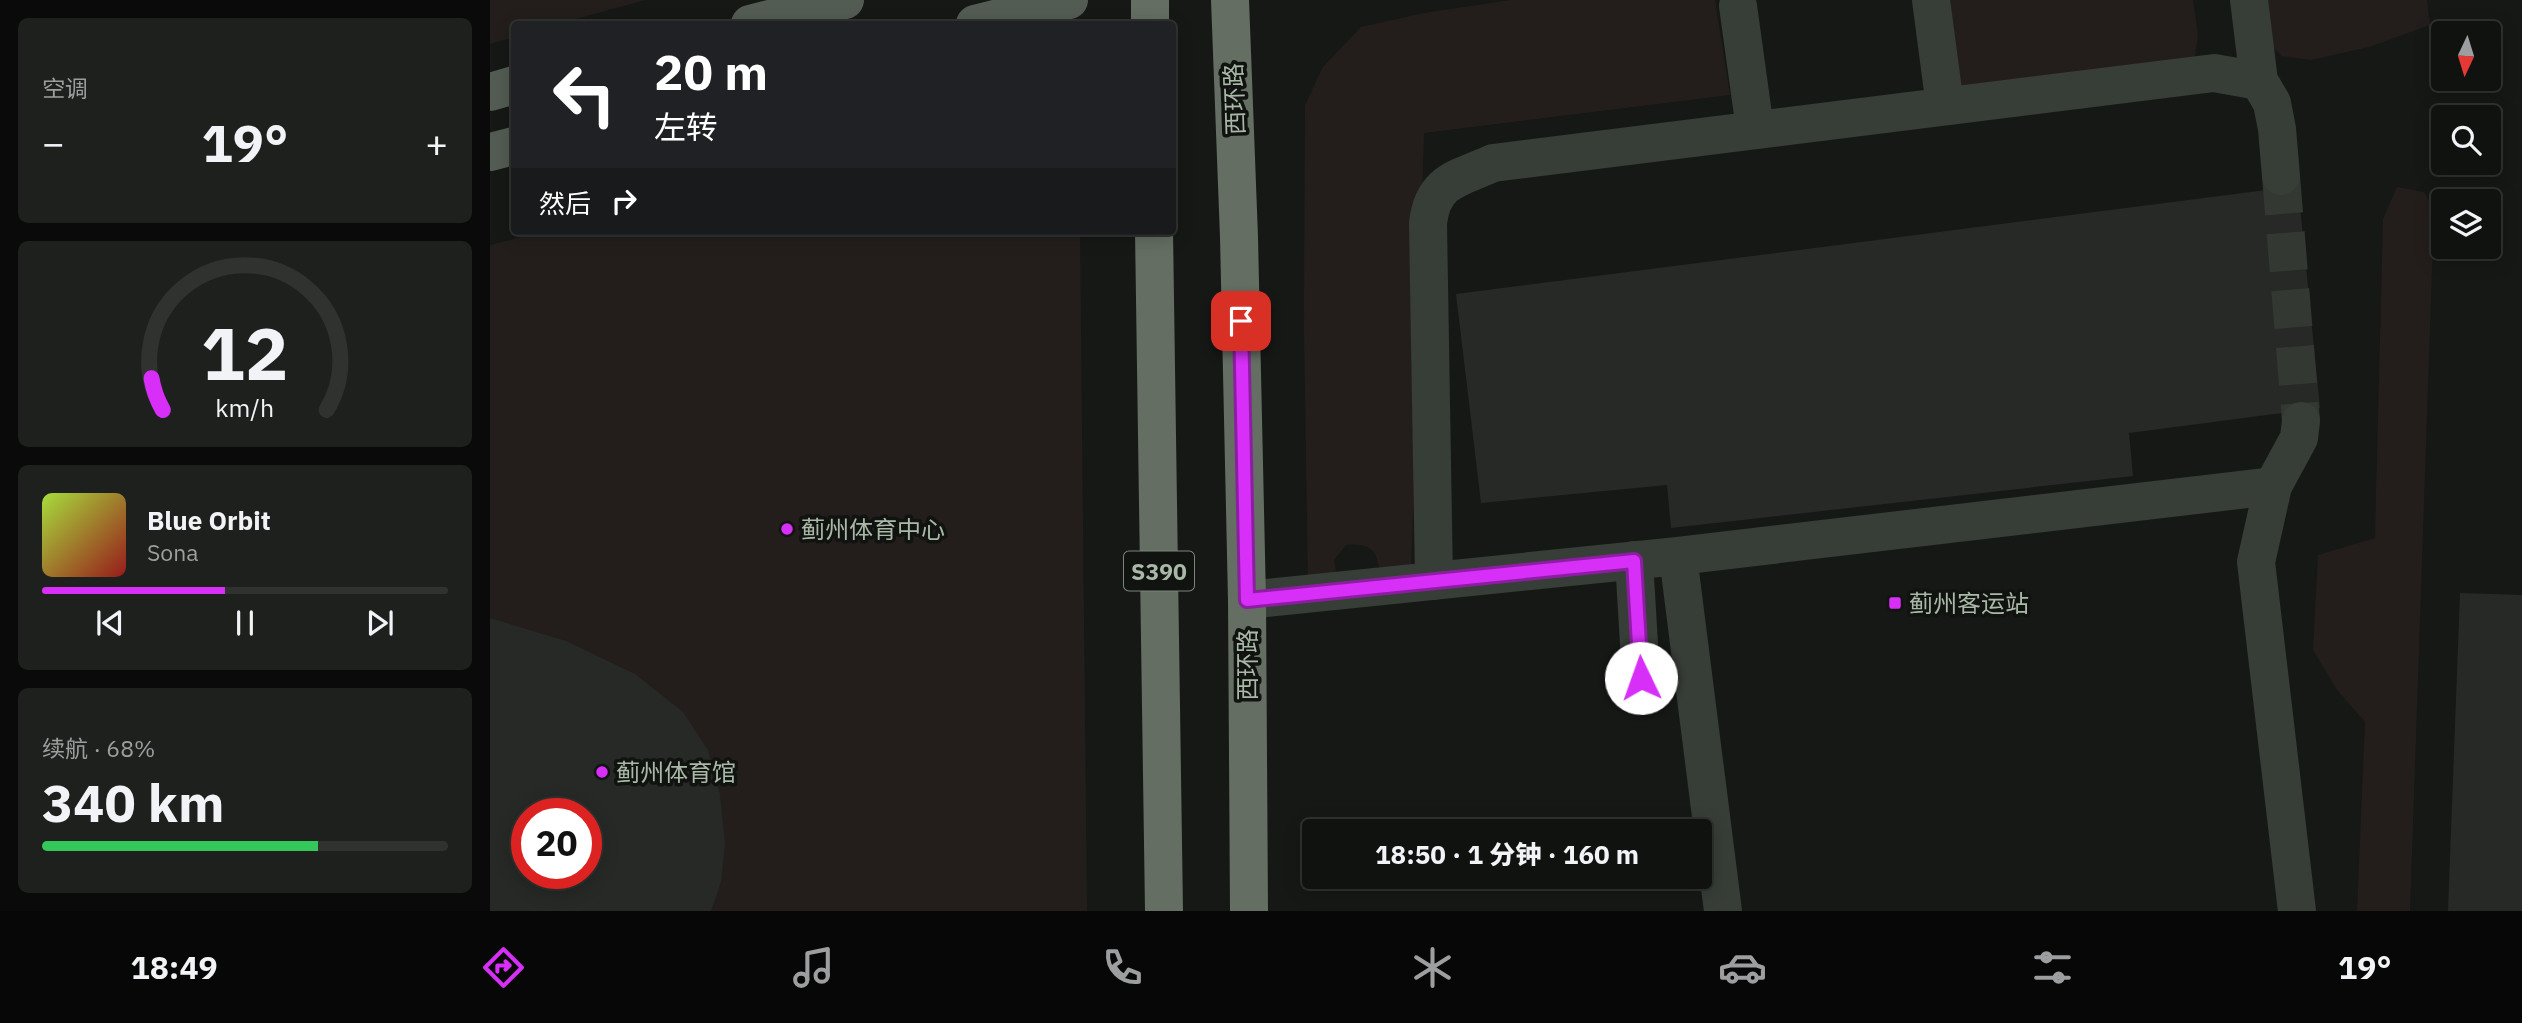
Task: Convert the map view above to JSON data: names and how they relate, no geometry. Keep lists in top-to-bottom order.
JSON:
{
  "streets": {
    "highway": ["西环路", "S390"]
  },
  "places": {
    "other": ["蓟州体育中心", "蓟州体育馆"],
    "transit": ["蓟州客运站"]
  },
  "north": "bottom",
  "page": {
    "tile": [
      "空调",
      ["续航 · 68%", "340 km"]
    ],
    "turn": ["20 m", "左转"],
    "heat": ["−", "19°", "+"],
    "then": "然后",
    "song": ["Blue Orbit", "Sona"],
    "limit": "20",
    "trip": "18:50 · 1 分钟 · 160 m",
    "tabs": ["18:49", "19°"],
    "gauge": ["12", "km/h"]
  }
}
